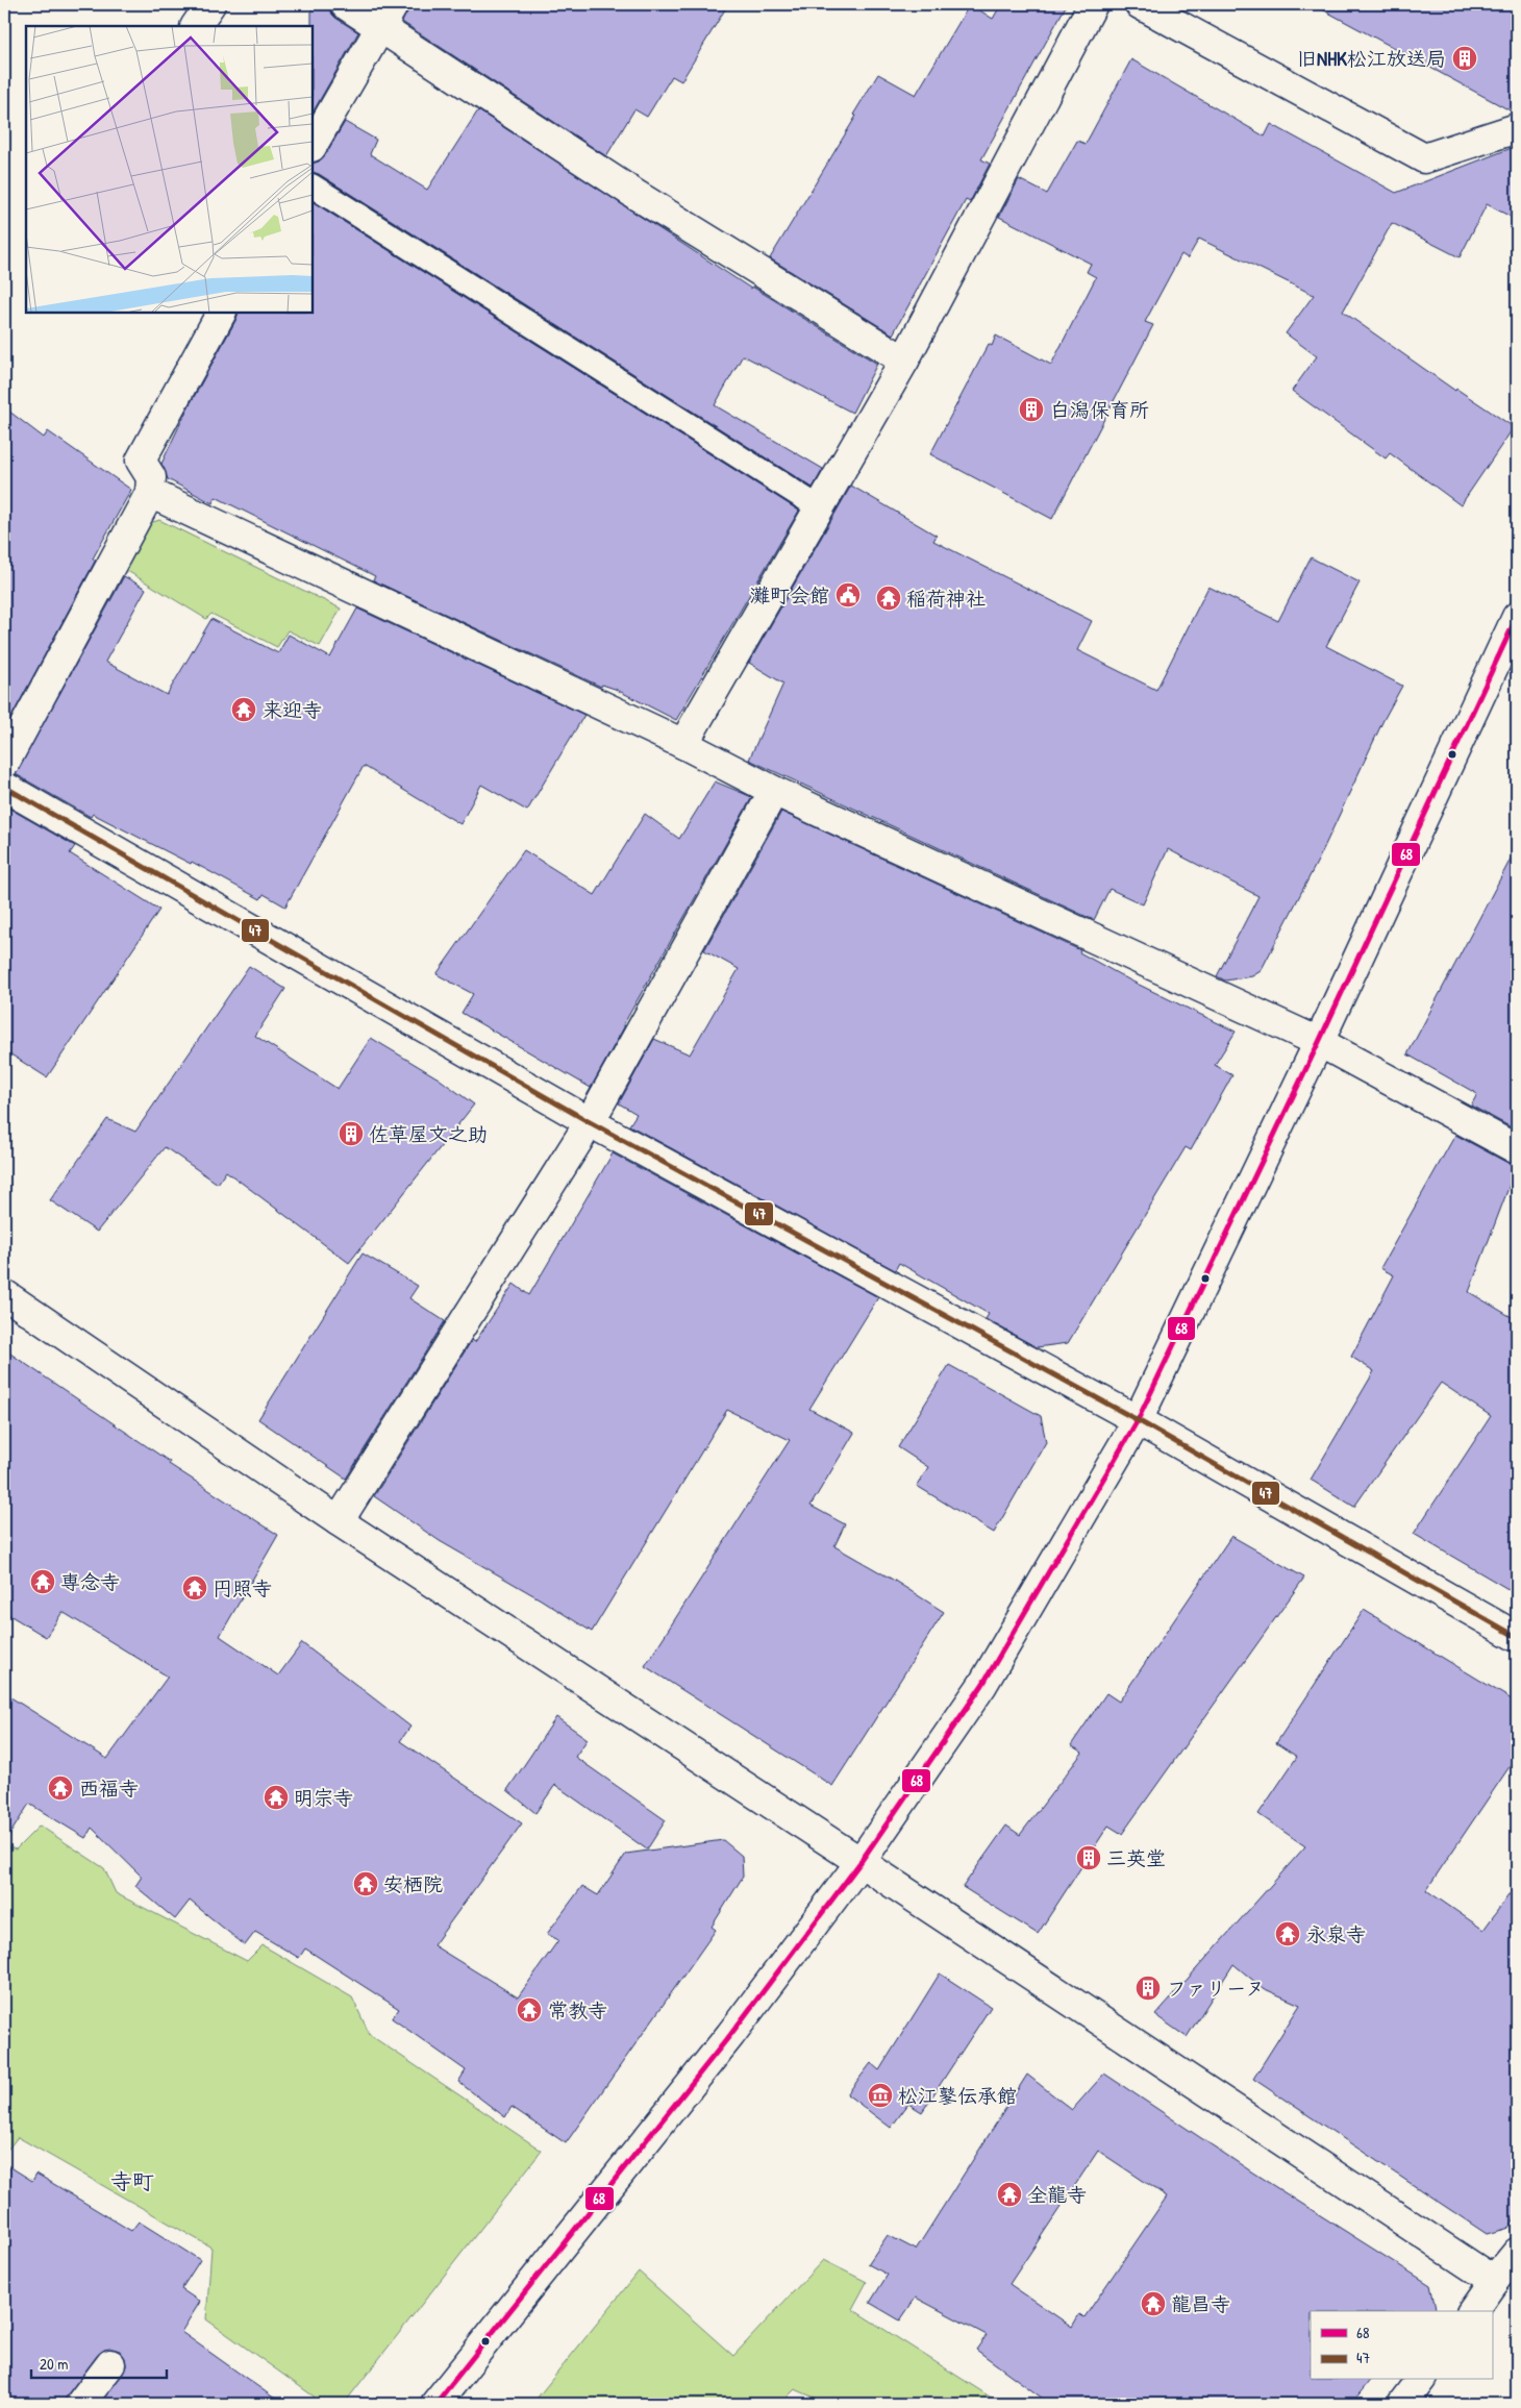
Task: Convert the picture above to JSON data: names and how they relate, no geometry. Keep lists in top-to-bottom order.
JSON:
{
  "districts": ["寺町"],
  "places": {
    "building": [
      "旧NHK松江放送局",
      "白潟保育所",
      "佐草屋文之助",
      "三英堂",
      "ファリーヌ"
    ],
    "public building": ["灘町会館"],
    "temple": [
      "稲荷神社",
      "来迎寺",
      "専念寺",
      "円照寺",
      "西福寺",
      "明宗寺",
      "安栖院",
      "永泉寺",
      "常教寺",
      "全龍寺",
      "龍昌寺"
    ],
    "museum": ["松江鼕伝承館"]
  },
  "lines": ["transit line 68", "transit line 47"],
  "legend": ["68", "47"],
  "scale_bar": "20 m"
}
